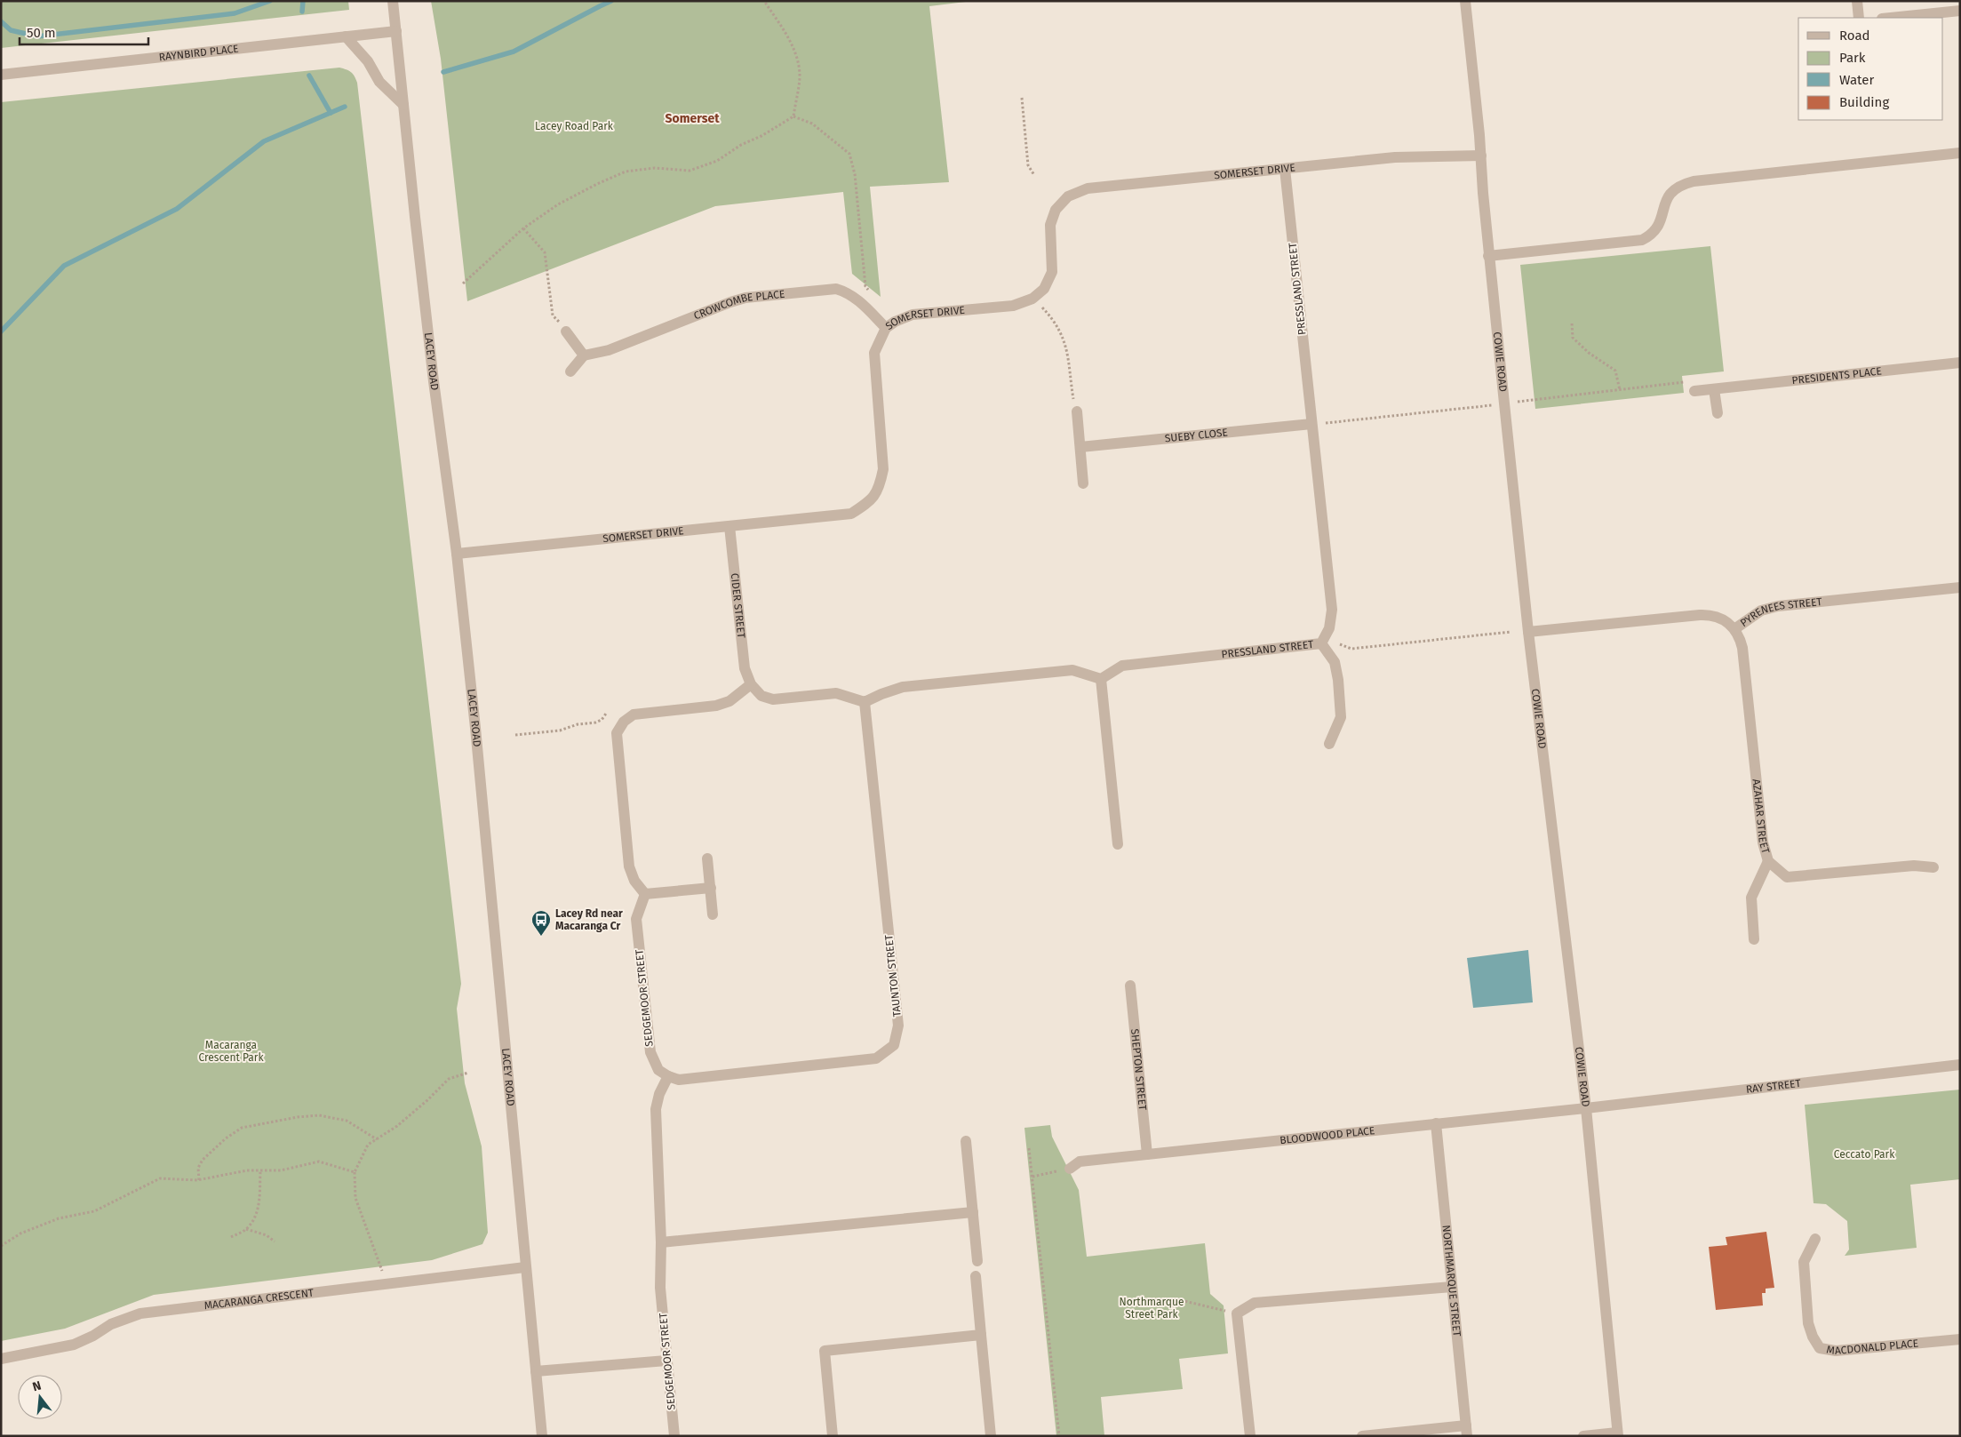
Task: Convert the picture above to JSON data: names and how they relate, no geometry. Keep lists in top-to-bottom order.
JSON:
{
  "streets": {
    "street": [
      "RAYNBIRD PLACE",
      "SOMERSET DRIVE",
      "PRESSLAND STREET",
      "CROWCOMBE PLACE",
      "LACEY ROAD",
      "COWIE ROAD",
      "PRESIDENTS PLACE",
      "SUEBY CLOSE",
      "CIDER STREET",
      "PYRENEES STREET",
      "AZAHAR STREET",
      "TAUNTON STREET",
      "SEDGEMOOR STREET",
      "SHEPTON STREET",
      "RAY STREET",
      "BLOODWOOD PLACE",
      "NORTHMARQUE STREET",
      "MACARANGA CRESCENT",
      "MACDONALD PLACE"
    ]
  },
  "crossings": [
    ["RAYNBIRD PLACE", "LACEY ROAD"],
    ["SOMERSET DRIVE", "PRESSLAND STREET"],
    ["SOMERSET DRIVE", "CROWCOMBE PLACE"],
    ["SOMERSET DRIVE", "LACEY ROAD"],
    ["SOMERSET DRIVE", "COWIE ROAD"],
    ["SOMERSET DRIVE", "CIDER STREET"],
    ["PRESSLAND STREET", "SUEBY CLOSE"],
    ["LACEY ROAD", "MACARANGA CRESCENT"],
    ["COWIE ROAD", "PYRENEES STREET"],
    ["COWIE ROAD", "RAY STREET"],
    ["COWIE ROAD", "BLOODWOOD PLACE"],
    ["PYRENEES STREET", "AZAHAR STREET"],
    ["TAUNTON STREET", "SEDGEMOOR STREET"],
    ["SHEPTON STREET", "BLOODWOOD PLACE"],
    ["RAY STREET", "BLOODWOOD PLACE"],
    ["BLOODWOOD PLACE", "NORTHMARQUE STREET"]
  ],
  "districts": ["Somerset"],
  "parks": [
    "Lacey Road Park",
    "Macaranga Crescent Park",
    "Ceccato Park",
    "Northmarque Street Park"
  ],
  "places": {
    "bus stop": ["Lacey Rd near Macaranga Cr"]
  },
  "legend": [
    "Road",
    "Park",
    "Water",
    "Building"
  ],
  "scale_bar": "50 m",
  "north": "top"
}
